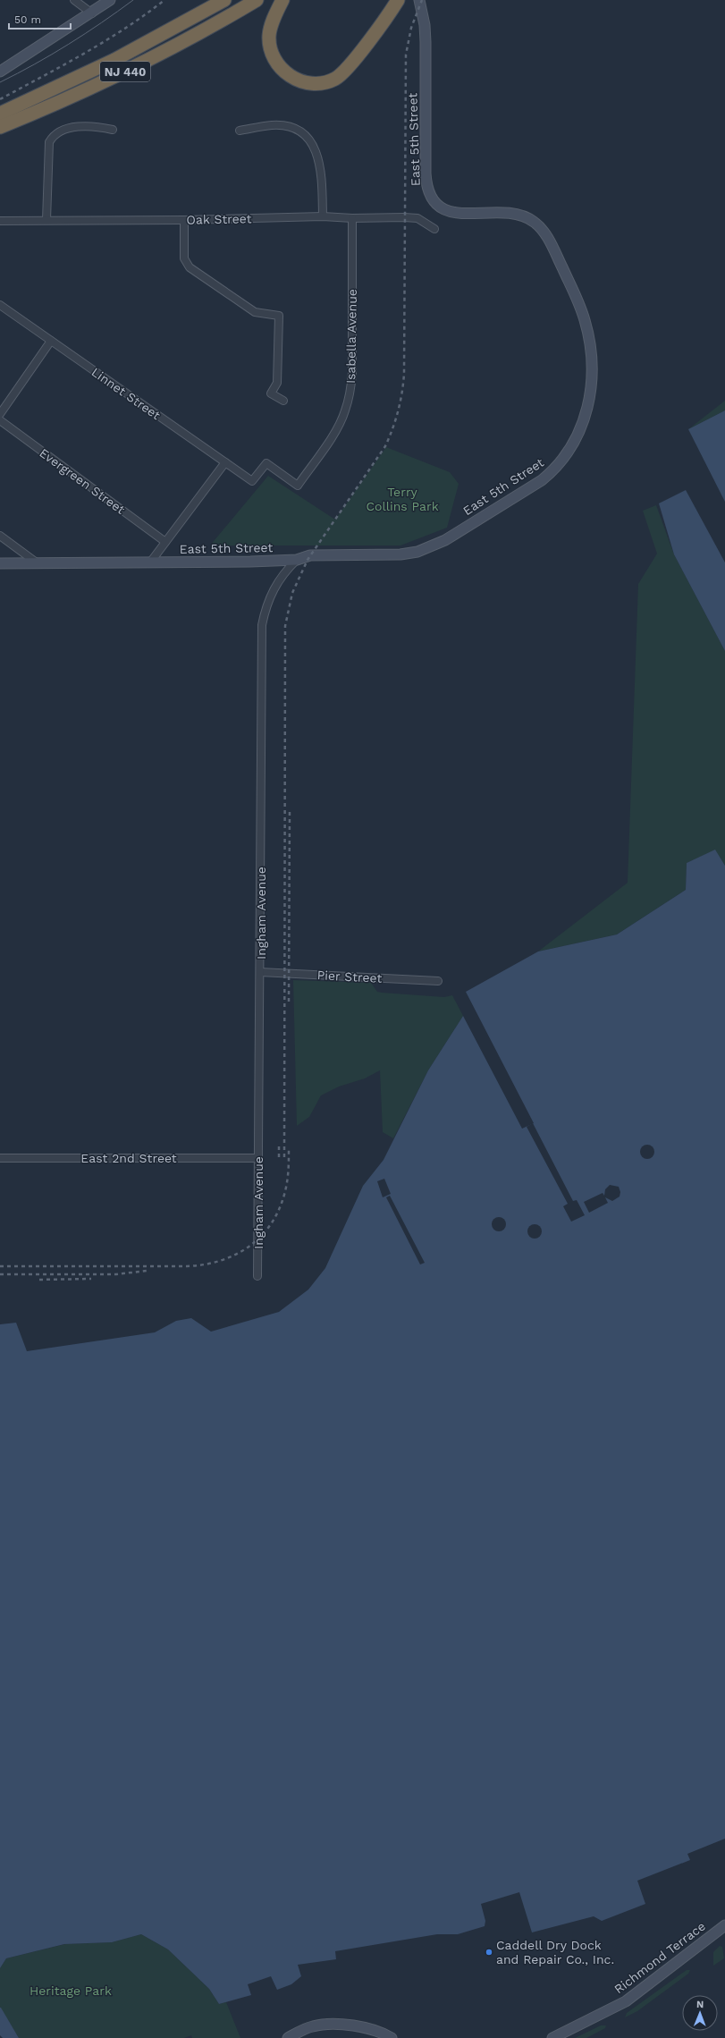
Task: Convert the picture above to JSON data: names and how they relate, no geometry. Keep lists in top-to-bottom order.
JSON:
{
  "streets": {
    "highway": ["NJ 440"],
    "street": [
      "East 5th Street",
      "Oak Street",
      "Isabella Avenue",
      "Linnet Street",
      "Evergreen Street",
      "Ingham Avenue",
      "Pier Street",
      "East 2nd Street",
      "Richmond Terrace"
    ]
  },
  "crossings": [
    ["East 5th Street", "Ingham Avenue"],
    ["Oak Street", "Isabella Avenue"],
    ["Isabella Avenue", "Linnet Street"],
    ["Ingham Avenue", "Pier Street"],
    ["Ingham Avenue", "East 2nd Street"]
  ],
  "parks": ["Terry Collins Park", "Heritage Park"],
  "places": ["Caddell Dry Dock and Repair Co., Inc."],
  "scale_bar": "50 m",
  "north": "top"
}
